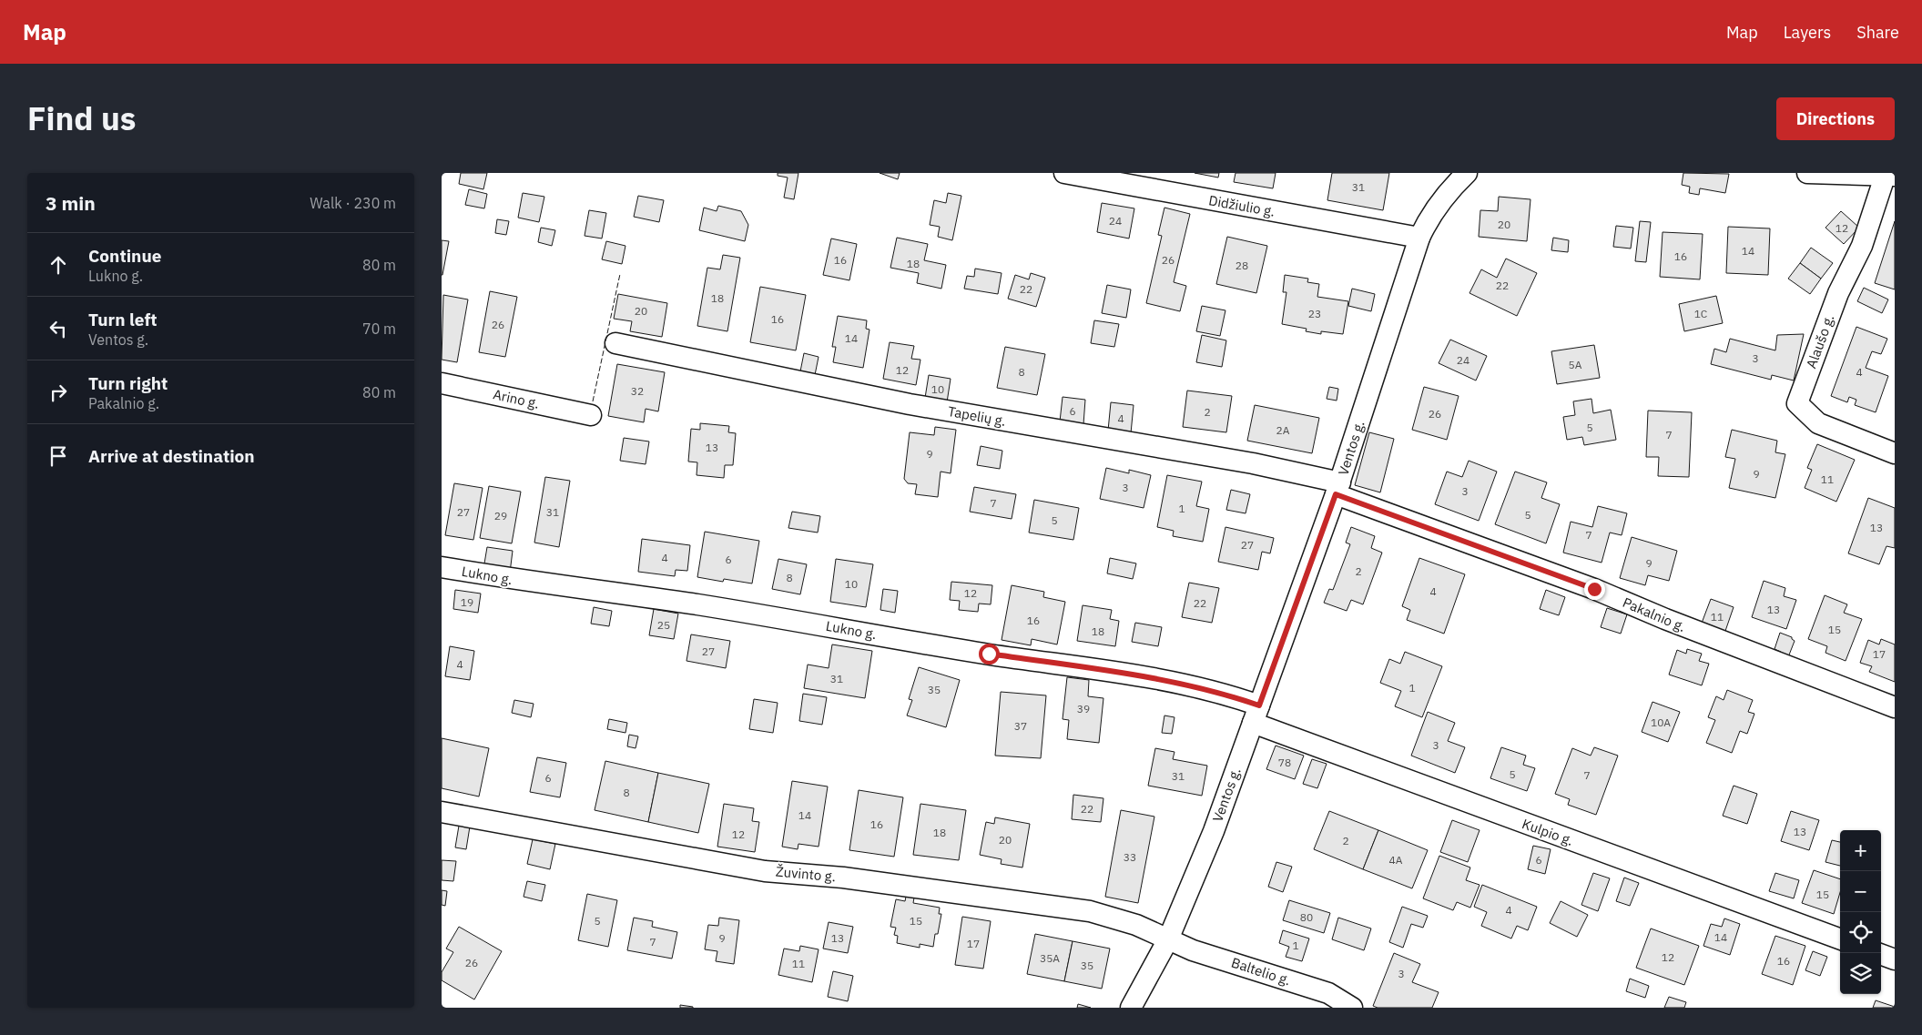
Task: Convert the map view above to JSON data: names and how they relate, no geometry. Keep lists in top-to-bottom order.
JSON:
{
  "streets": {
    "street": [
      "Didžiulio g.",
      "Alaušo g.",
      "Arino g.",
      "Tapelių g.",
      "Ventos g.",
      "Lukno g.",
      "Pakalnio g.",
      "Kulpio g.",
      "Žuvinto g.",
      "Baltelio g."
    ]
  },
  "crossings": [
    ["Didžiulio g.", "Ventos g."],
    ["Tapelių g.", "Ventos g."],
    ["Tapelių g.", "Pakalnio g."],
    ["Ventos g.", "Lukno g."],
    ["Ventos g.", "Pakalnio g."],
    ["Ventos g.", "Kulpio g."],
    ["Ventos g.", "Žuvinto g."],
    ["Ventos g.", "Baltelio g."],
    ["Lukno g.", "Kulpio g."],
    ["Žuvinto g.", "Baltelio g."]
  ],
  "house_numbers": [
    "31",
    "24",
    "20",
    "12",
    "14",
    "16",
    "16",
    "26",
    "18",
    "28",
    "22",
    "22",
    "18",
    "20",
    "23",
    "1C",
    "16",
    "26",
    "14",
    "3",
    "24",
    "5A",
    "12",
    "8",
    "4",
    "10",
    "32",
    "6",
    "2",
    "26",
    "4",
    "5",
    "2A",
    "7",
    "13",
    "9",
    "9",
    "11",
    "3",
    "3",
    "7",
    "1",
    "27",
    "31",
    "5",
    "29",
    "5",
    "13",
    "7",
    "27",
    "4",
    "6",
    "9",
    "2",
    "8",
    "10",
    "4",
    "12",
    "19",
    "22",
    "13",
    "11",
    "16",
    "25",
    "15",
    "18",
    "27",
    "17",
    "4",
    "31",
    "1",
    "35",
    "39",
    "10A",
    "37",
    "3",
    "78",
    "5",
    "7",
    "31",
    "6",
    "8",
    "22",
    "14",
    "16",
    "13",
    "18",
    "12",
    "20",
    "2",
    "33",
    "4A",
    "6",
    "15",
    "4",
    "80",
    "5",
    "15",
    "14",
    "9",
    "13",
    "7",
    "17",
    "1",
    "12",
    "35A",
    "16",
    "26",
    "11",
    "35",
    "3"
  ],
  "page": {
    "header": "Map",
    "nav": ["Map", "Layers", "Share"],
    "title": "Find us",
    "buttons": "Directions",
    "heading": ["3 min", "Walk · 230 m"],
    "list": [
      ["Continue", "Lukno g.", "80 m"],
      ["Turn left", "Ventos g.", "70 m"],
      ["Turn right", "Pakalnio g.", "80 m"],
      "Arrive at destination"
    ],
    "map_buttons": ["+", "−"]
  }
}
